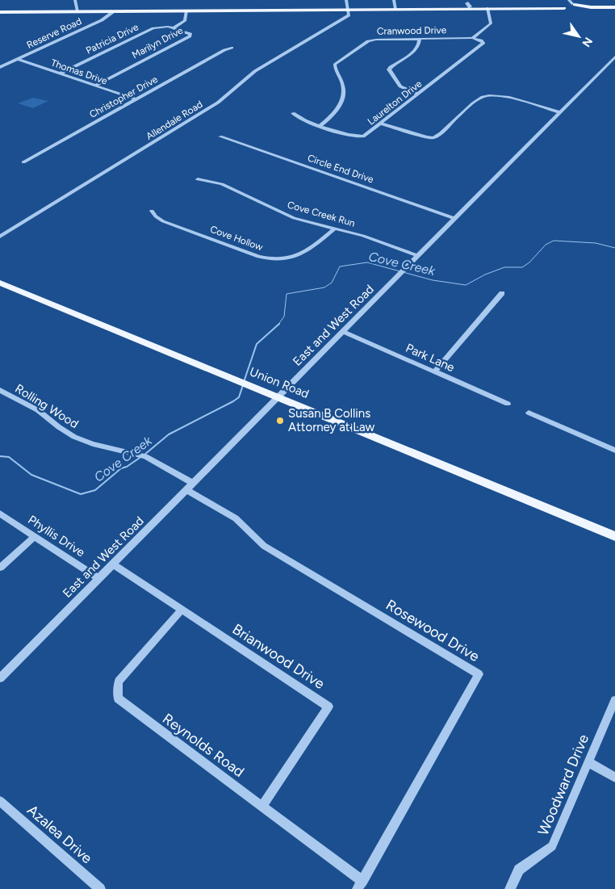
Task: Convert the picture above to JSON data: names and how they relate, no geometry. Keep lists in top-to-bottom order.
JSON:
{
  "streets": {
    "main road": ["Union Road"],
    "street": [
      "Cranwood Drive",
      "Reserve Road",
      "Patricia Drive",
      "Marilyn Drive",
      "Thomas Drive",
      "Christopher Drive",
      "Laurelton Drive",
      "Allendale Road",
      "Circle End Drive",
      "Cove Creek Run",
      "Cove Hollow",
      "East and West Road",
      "Park Lane",
      "Rolling Wood",
      "Phyllis Drive",
      "Rosewood Drive",
      "Brianwood Drive",
      "Reynolds Road",
      "Woodward Drive",
      "Azalea Drive"
    ]
  },
  "crossings": [
    ["Cranwood Drive", "Laurelton Drive"],
    ["Reserve Road", "Thomas Drive"],
    ["Patricia Drive", "Marilyn Drive"],
    ["Patricia Drive", "Thomas Drive"],
    ["Marilyn Drive", "Thomas Drive"],
    ["Thomas Drive", "Christopher Drive"],
    ["Circle End Drive", "East and West Road"],
    ["Cove Creek Run", "Cove Hollow"],
    ["Cove Creek Run", "East and West Road"],
    ["East and West Road", "Park Lane"],
    ["East and West Road", "Union Road"],
    ["East and West Road", "Rolling Wood"],
    ["East and West Road", "Phyllis Drive"],
    ["East and West Road", "Rosewood Drive"],
    ["East and West Road", "Brianwood Drive"],
    ["Rolling Wood", "Rosewood Drive"],
    ["Rosewood Drive", "Reynolds Road"],
    ["Brianwood Drive", "Reynolds Road"]
  ],
  "water": ["Cove Creek"],
  "places": ["Susan B Collins Attorney at Law"],
  "north": "bottom right"
}
